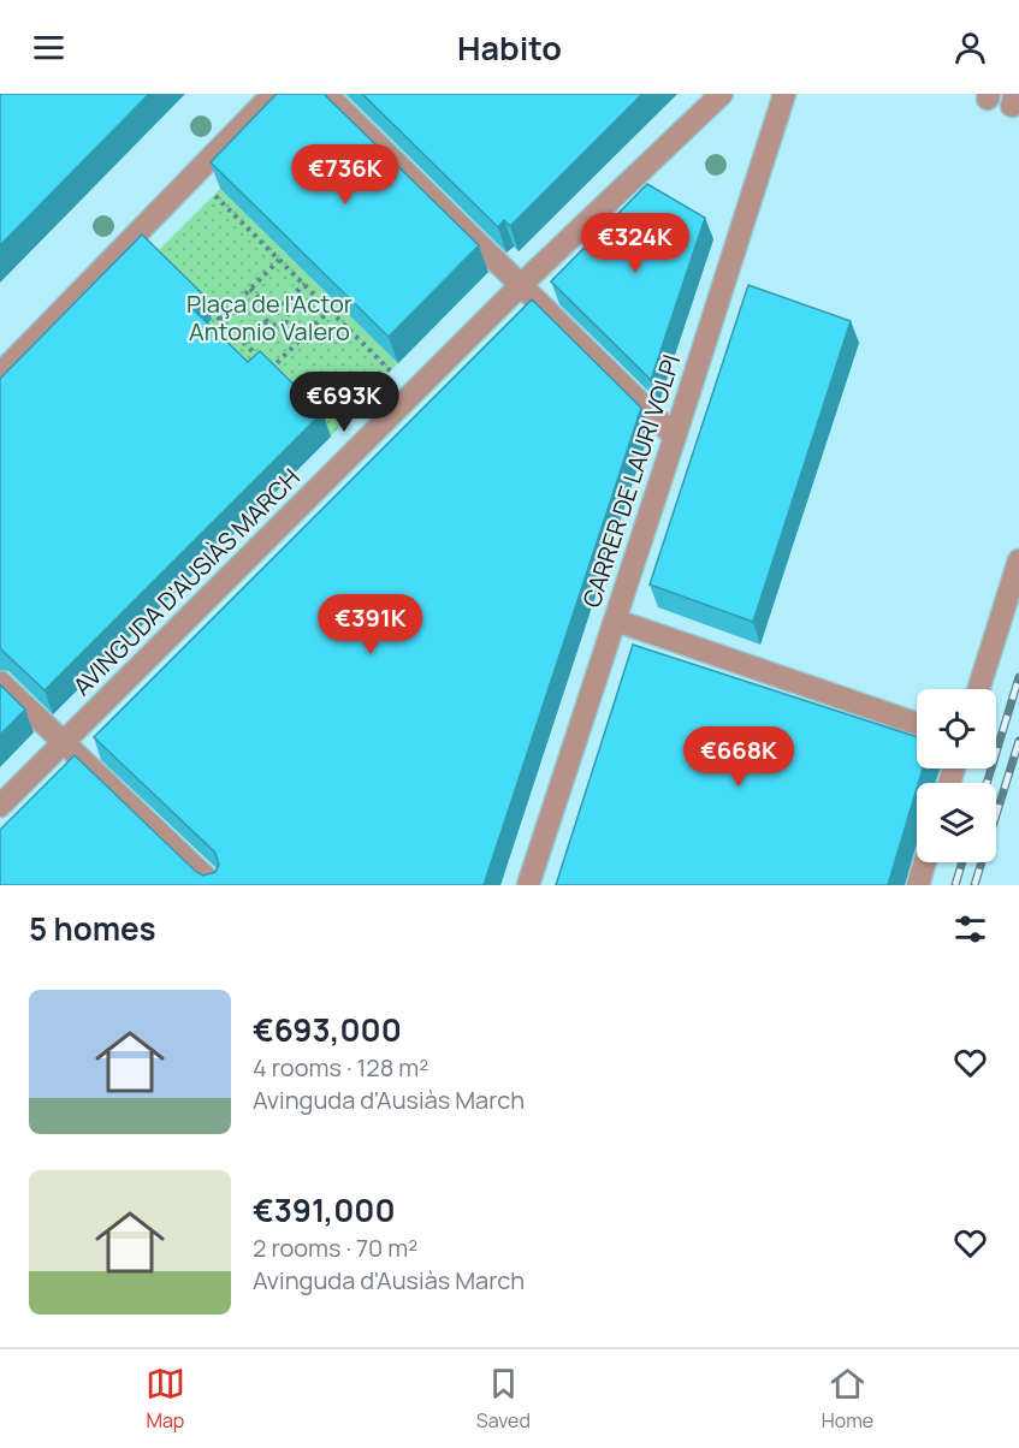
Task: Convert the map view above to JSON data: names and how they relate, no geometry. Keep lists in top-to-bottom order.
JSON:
{
  "streets": {
    "street": ["CARRER DE LAURI VOLPI", "AVINGUDA D'AUSIÀS MARCH"]
  },
  "parks": ["Plaça de l'Actor Antonio Valero"],
  "page": {
    "header": "Habito",
    "price": [
      "€736K",
      "€324K",
      "€693K",
      "€391K",
      "€668K"
    ],
    "heading": "5 homes",
    "list": [
      {
        "name": "€693,000",
        "note": "4 rooms · 128 m² · Avinguda d'Ausiàs March"
      },
      {
        "name": "€391,000",
        "note": "2 rooms · 70 m² · Avinguda d'Ausiàs March"
      }
    ],
    "tabs": ["Map", "Saved", "Home"]
  }
}
